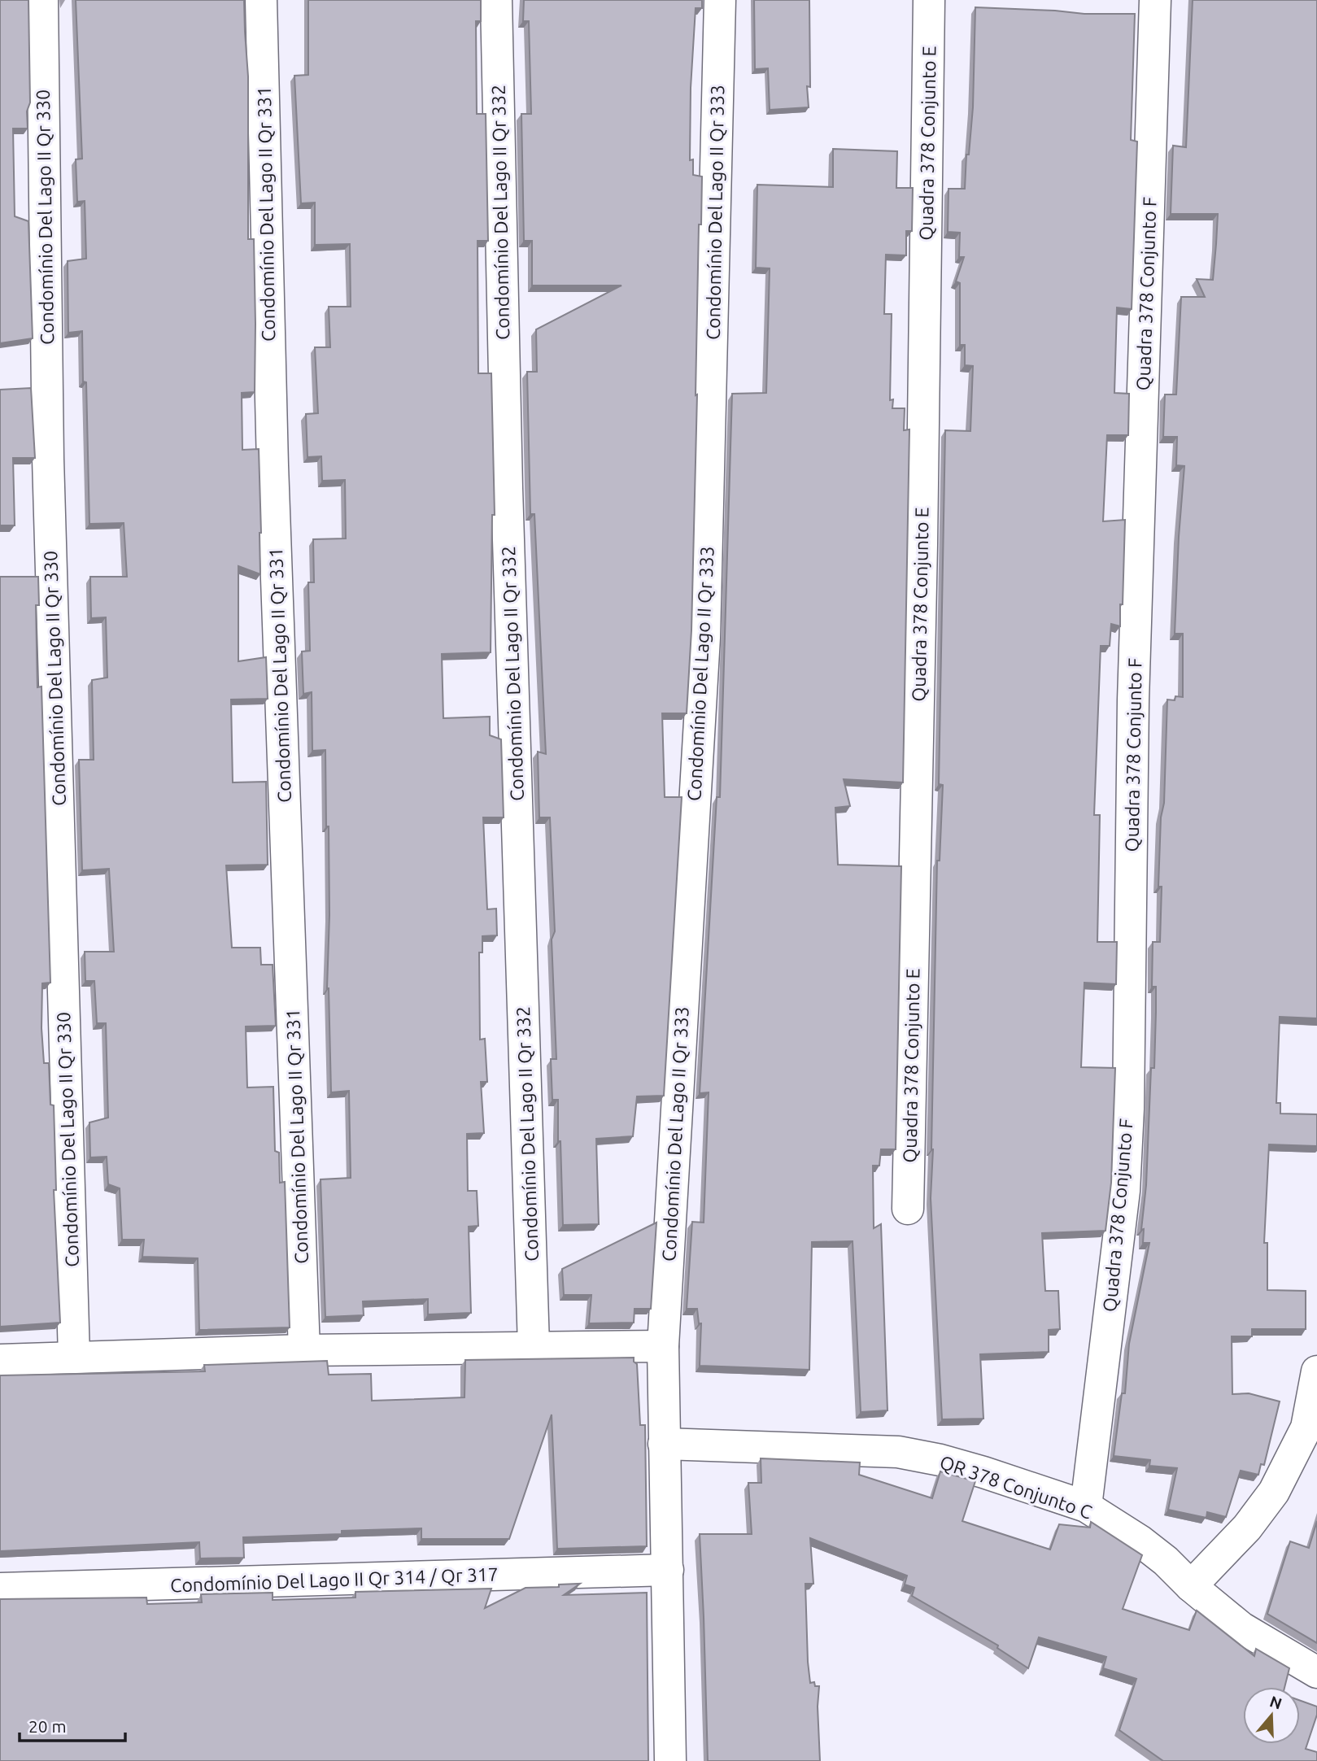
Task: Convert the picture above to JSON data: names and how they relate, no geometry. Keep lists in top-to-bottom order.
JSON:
{
  "streets": {
    "street": [
      "Quadra 378 Conjunto E",
      "Condomínio Del Lago II Qr 332",
      "Condomínio Del Lago II Qr 333",
      "Condomínio Del Lago II Qr 331",
      "Condomínio Del Lago II Qr 330",
      "Quadra 378 Conjunto F",
      "QR 378 Conjunto C",
      "Condomínio Del Lago II Qr 314 / Qr 317"
    ]
  },
  "crossings": [
    ["Condomínio Del Lago II Qr 333", "QR 378 Conjunto C"],
    ["Condomínio Del Lago II Qr 333", "Condomínio Del Lago II Qr 314 / Qr 317"],
    ["Quadra 378 Conjunto F", "QR 378 Conjunto C"]
  ],
  "scale_bar": "20 m",
  "north": "top"
}
